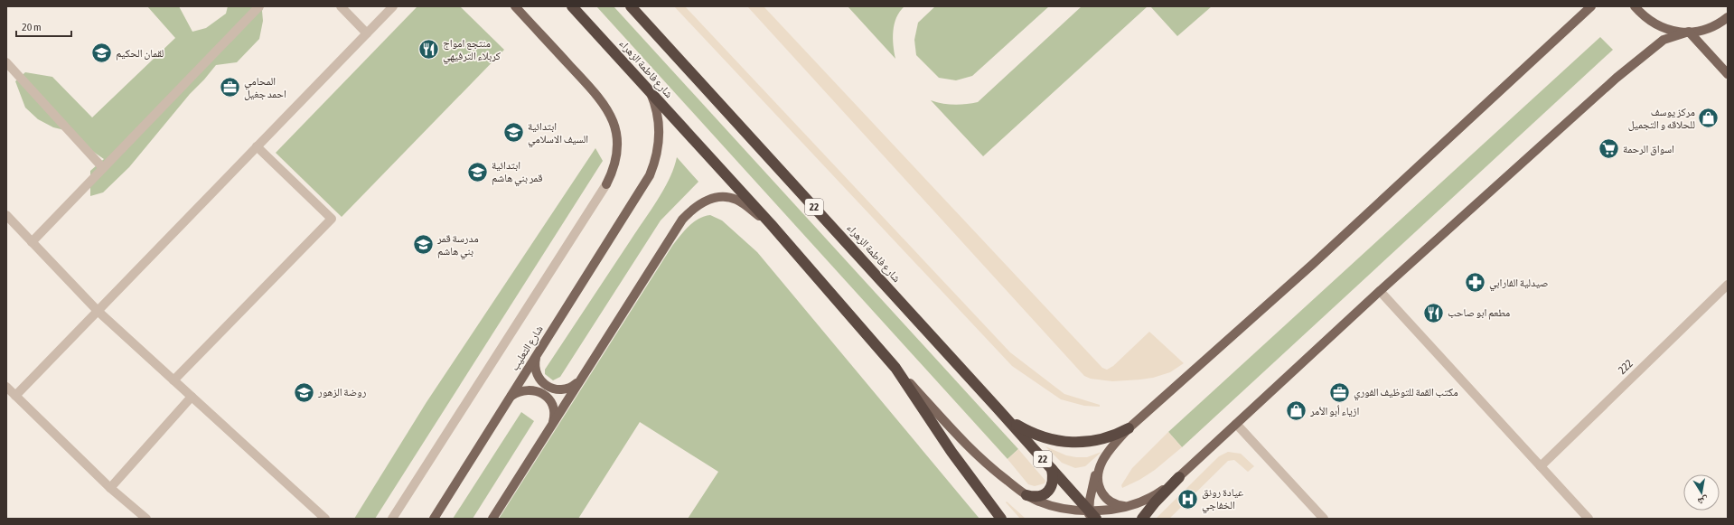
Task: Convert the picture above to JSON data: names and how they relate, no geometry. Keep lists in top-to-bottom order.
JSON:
{
  "streets": {
    "highway": ["شارع فاطمة الزهراء", "22"],
    "main road": ["شارع التعليب"],
    "street": ["222"]
  },
  "crossings": [
    ["شارع فاطمة الزهراء", "شارع التعليب"]
  ],
  "places": {
    "restaurant": ["منتجع امواج كربلاء الترفيهي", "مطعم ابو صاحب"],
    "school or university": [
      "لقمان الحكيم",
      "ابتدائية السيف الاسلامي",
      "ابتدائية قمر بني هاشم",
      "مدرسة قمر بني هاشم",
      "روضة الزهور"
    ],
    "office": ["المحامي احمد جغيل", "مكتب القمة للتوظيف الفوري"],
    "shop": ["مركز يوسف للحلاقه و التجميل", "ازياء أبو الأمر"],
    "supermarket": ["اسواق الرحمة"],
    "pharmacy": ["صيدلية الفارابي"],
    "hospital": ["عيادة رونق الخفاجي"]
  },
  "scale_bar": "20 m",
  "north": "bottom"
}
